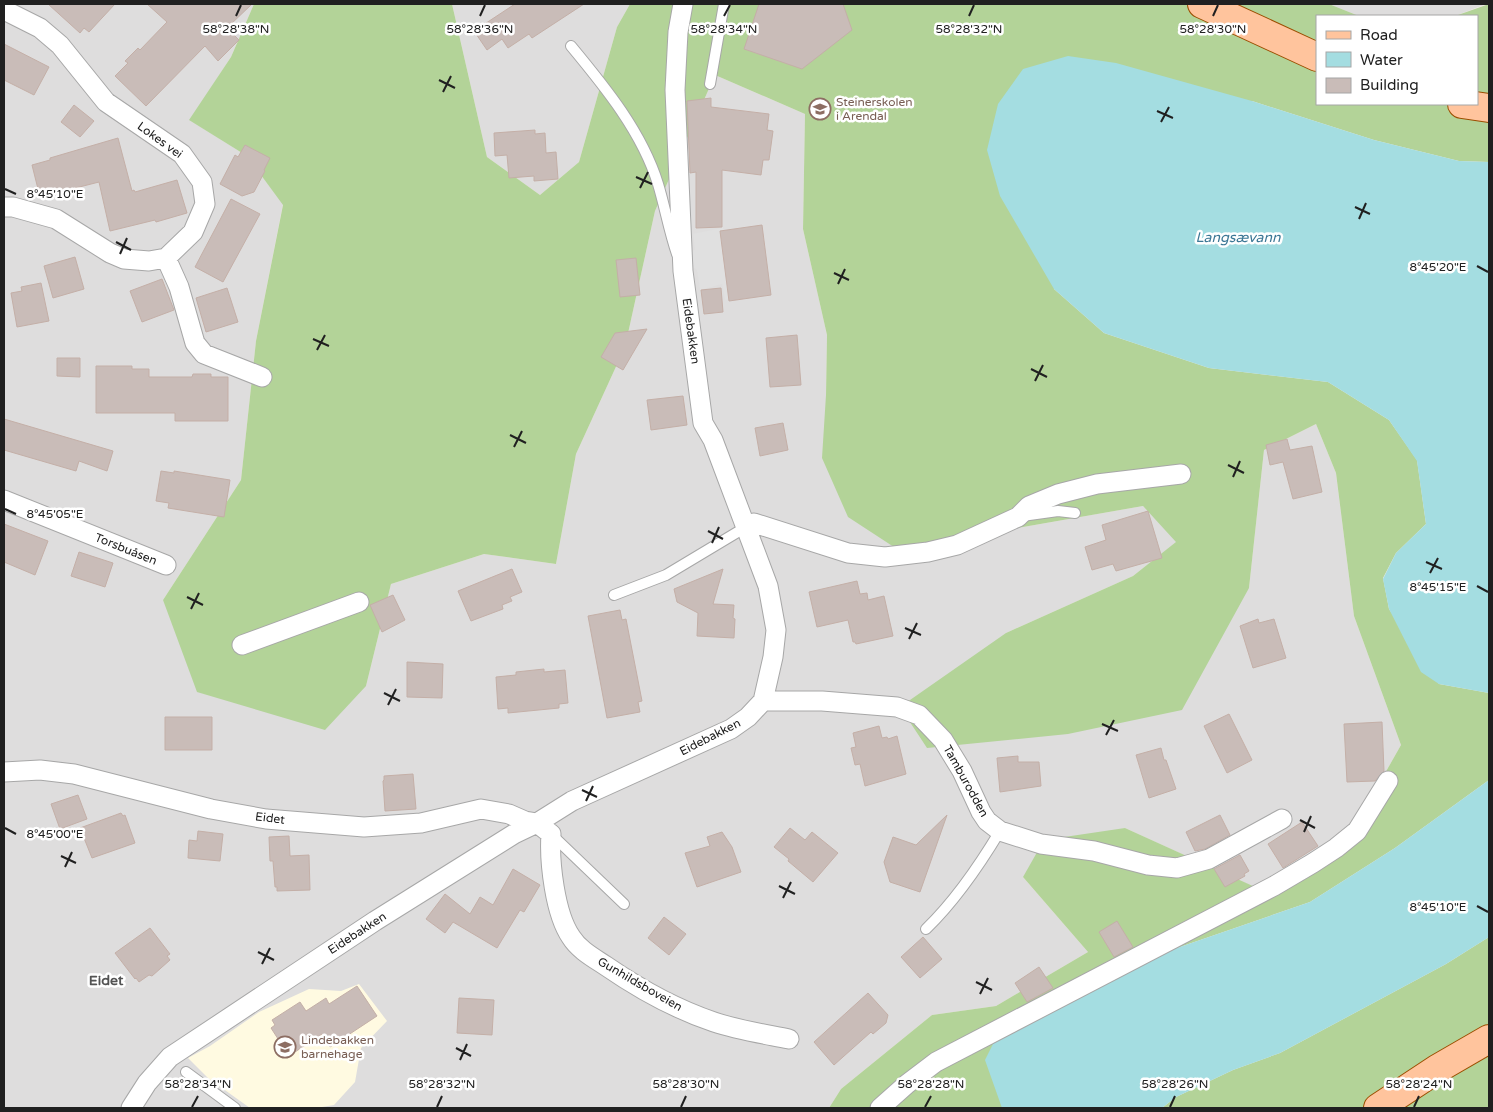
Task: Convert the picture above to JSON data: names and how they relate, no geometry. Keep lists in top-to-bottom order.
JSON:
{
  "streets": {
    "street": [
      "Lokes vei",
      "Eidebakken",
      "Torsbuåsen",
      "Tamburodden",
      "Eidet",
      "Gunhildsboveien"
    ]
  },
  "crossings": [
    ["Eidebakken", "Tamburodden"],
    ["Eidebakken", "Eidet"],
    ["Eidebakken", "Gunhildsboveien"],
    ["Eidet", "Gunhildsboveien"]
  ],
  "districts": ["Eidet"],
  "water": ["Langsævann"],
  "places": {
    "school or university": ["Steinerskolen i Arendal", "Lindebakken barnehage"]
  },
  "legend": ["Road", "Water", "Building"],
  "coordinates": [
    "58°28'38\"N",
    "58°28'36\"N",
    "58°28'34\"N",
    "58°28'32\"N",
    "58°28'30\"N",
    "8°45'10\"E",
    "8°45'20\"E",
    "8°45'05\"E",
    "8°45'15\"E",
    "8°45'00\"E",
    "58°28'28\"N",
    "58°28'26\"N",
    "58°28'24\"N"
  ]
}
